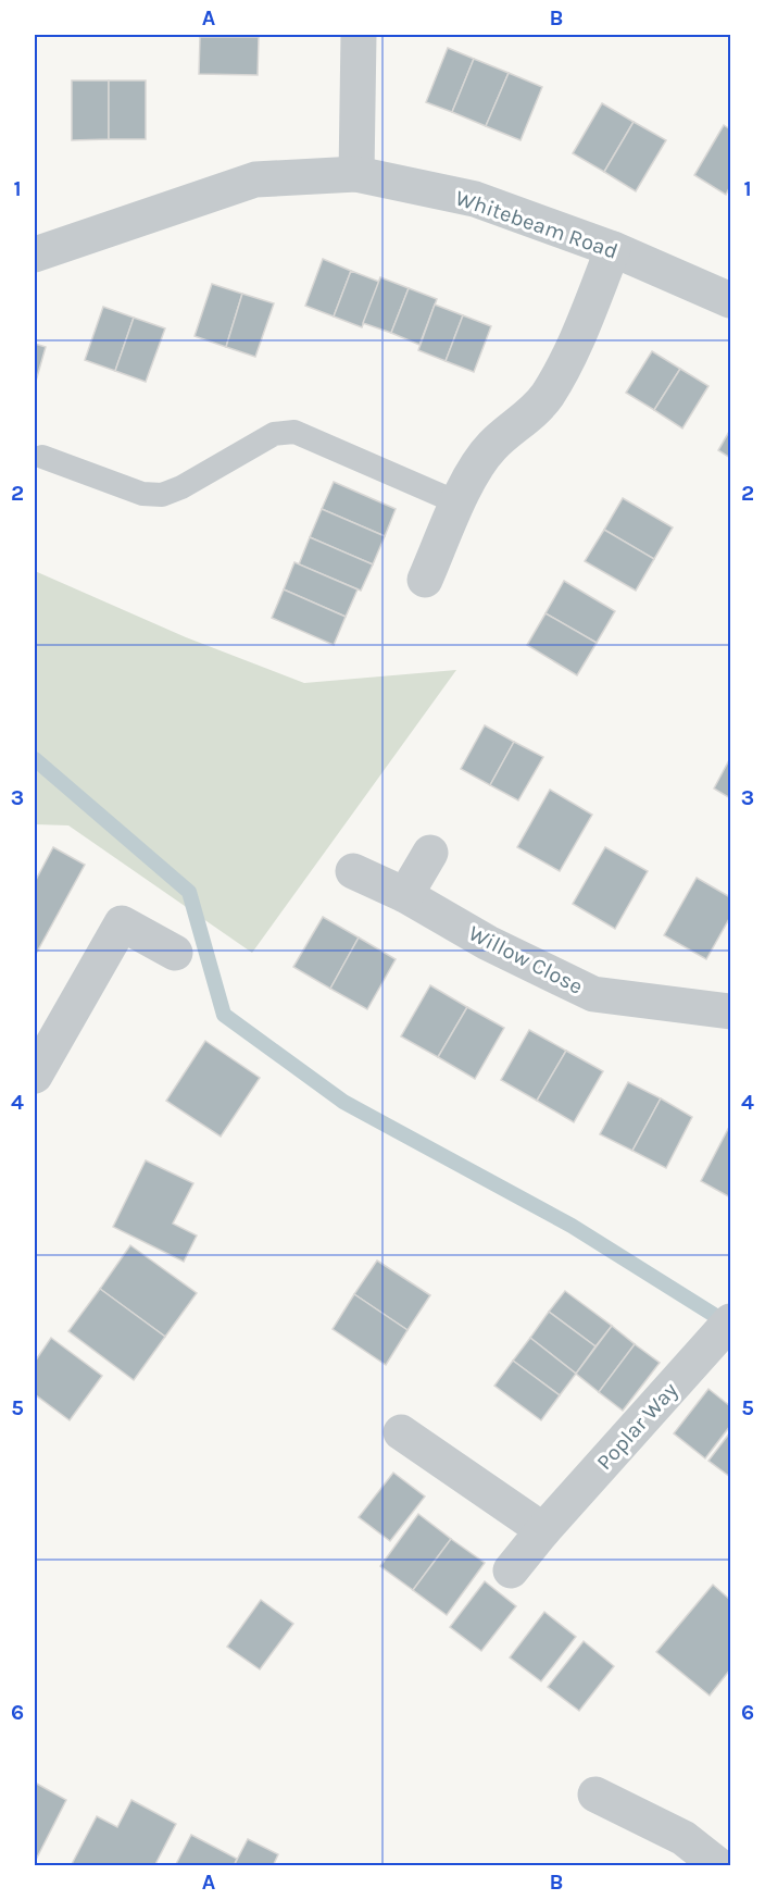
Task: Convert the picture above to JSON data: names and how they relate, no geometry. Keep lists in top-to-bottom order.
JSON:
{
  "streets": {
    "street": ["Whitebeam Road", "Willow Close", "Poplar Way"]
  },
  "grid": {
    "columns": ["A", "B"],
    "rows": [
      "1",
      "2",
      "3",
      "4",
      "5",
      "6"
    ]
  }
}
